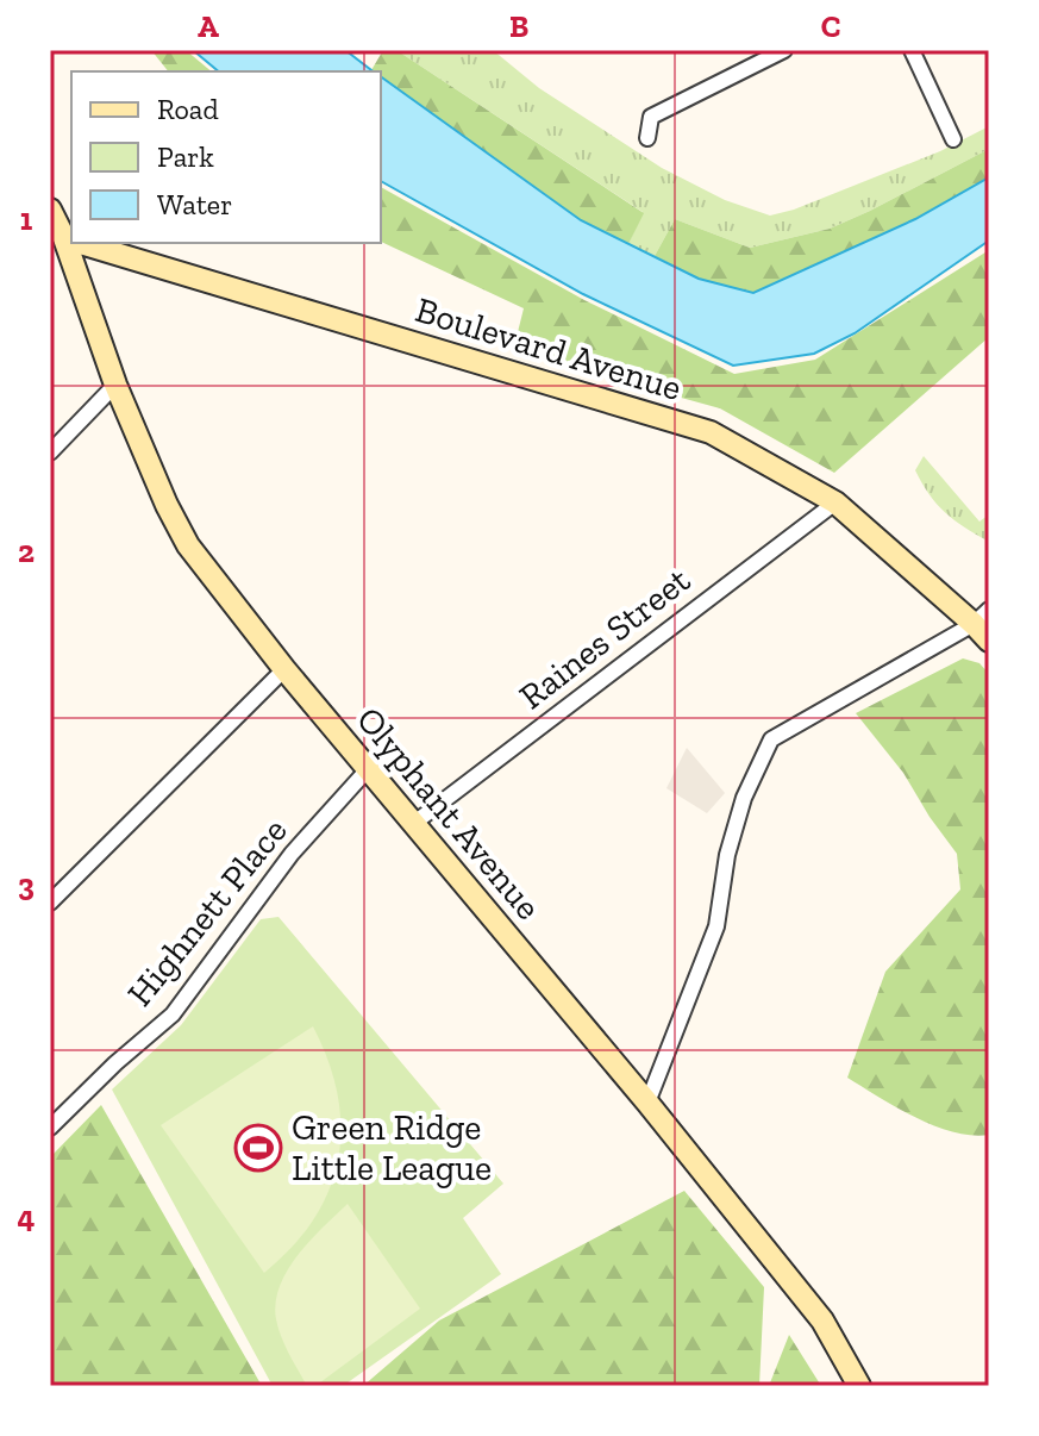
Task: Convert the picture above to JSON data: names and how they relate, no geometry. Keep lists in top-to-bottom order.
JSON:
{
  "streets": {
    "street": [
      "Boulevard Avenue",
      "Raines Street",
      "Olyphant Avenue",
      "Highnett Place"
    ]
  },
  "crossings": [
    ["Boulevard Avenue", "Raines Street"],
    ["Raines Street", "Olyphant Avenue"],
    ["Olyphant Avenue", "Highnett Place"]
  ],
  "places": {
    "sports": ["Green Ridge Little League"]
  },
  "legend": ["Road", "Park", "Water"],
  "grid": {
    "columns": ["A", "B", "C"],
    "rows": [
      "1",
      "2",
      "3",
      "4"
    ]
  }
}
